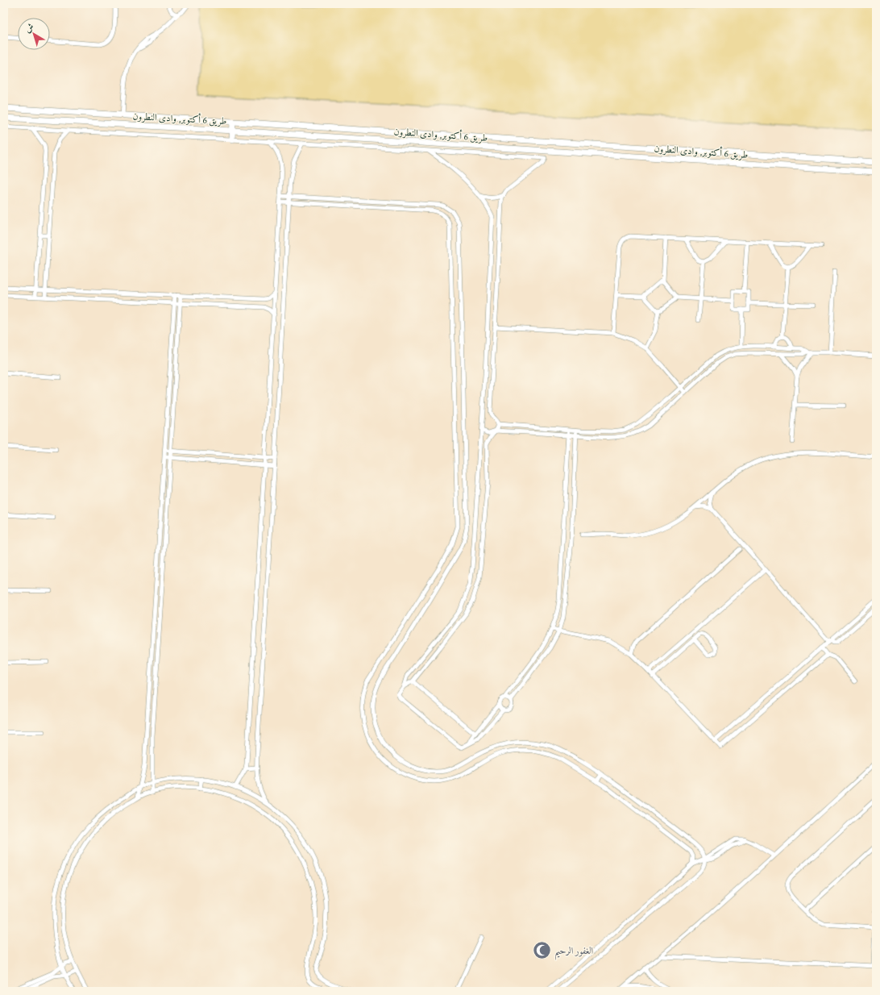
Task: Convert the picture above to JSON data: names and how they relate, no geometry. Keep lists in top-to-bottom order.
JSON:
{
  "streets": {
    "street": ["طريق 6 أكتوبر, وادى النطرون"]
  },
  "places": {
    "mosque": ["الغفور الرحيم"]
  },
  "north": "top left"
}
